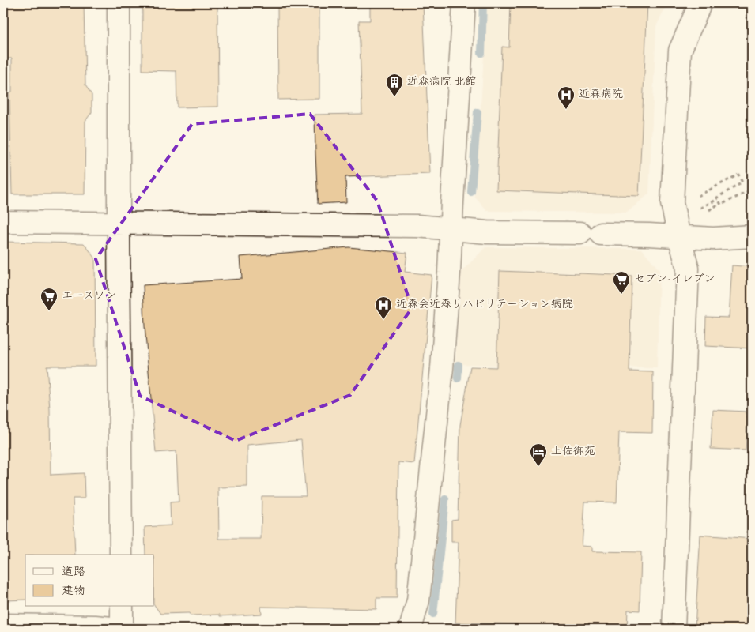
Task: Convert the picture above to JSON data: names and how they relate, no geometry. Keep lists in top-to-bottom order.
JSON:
{
  "places": {
    "building": ["近森病院 北館"],
    "hospital": ["近森病院", "近森会近森リハビリテーション病院"],
    "supermarket": ["セブン-イレブン", "エースワン"],
    "hotel": ["土佐御苑"]
  },
  "legend": ["道路", "建物"]
}
